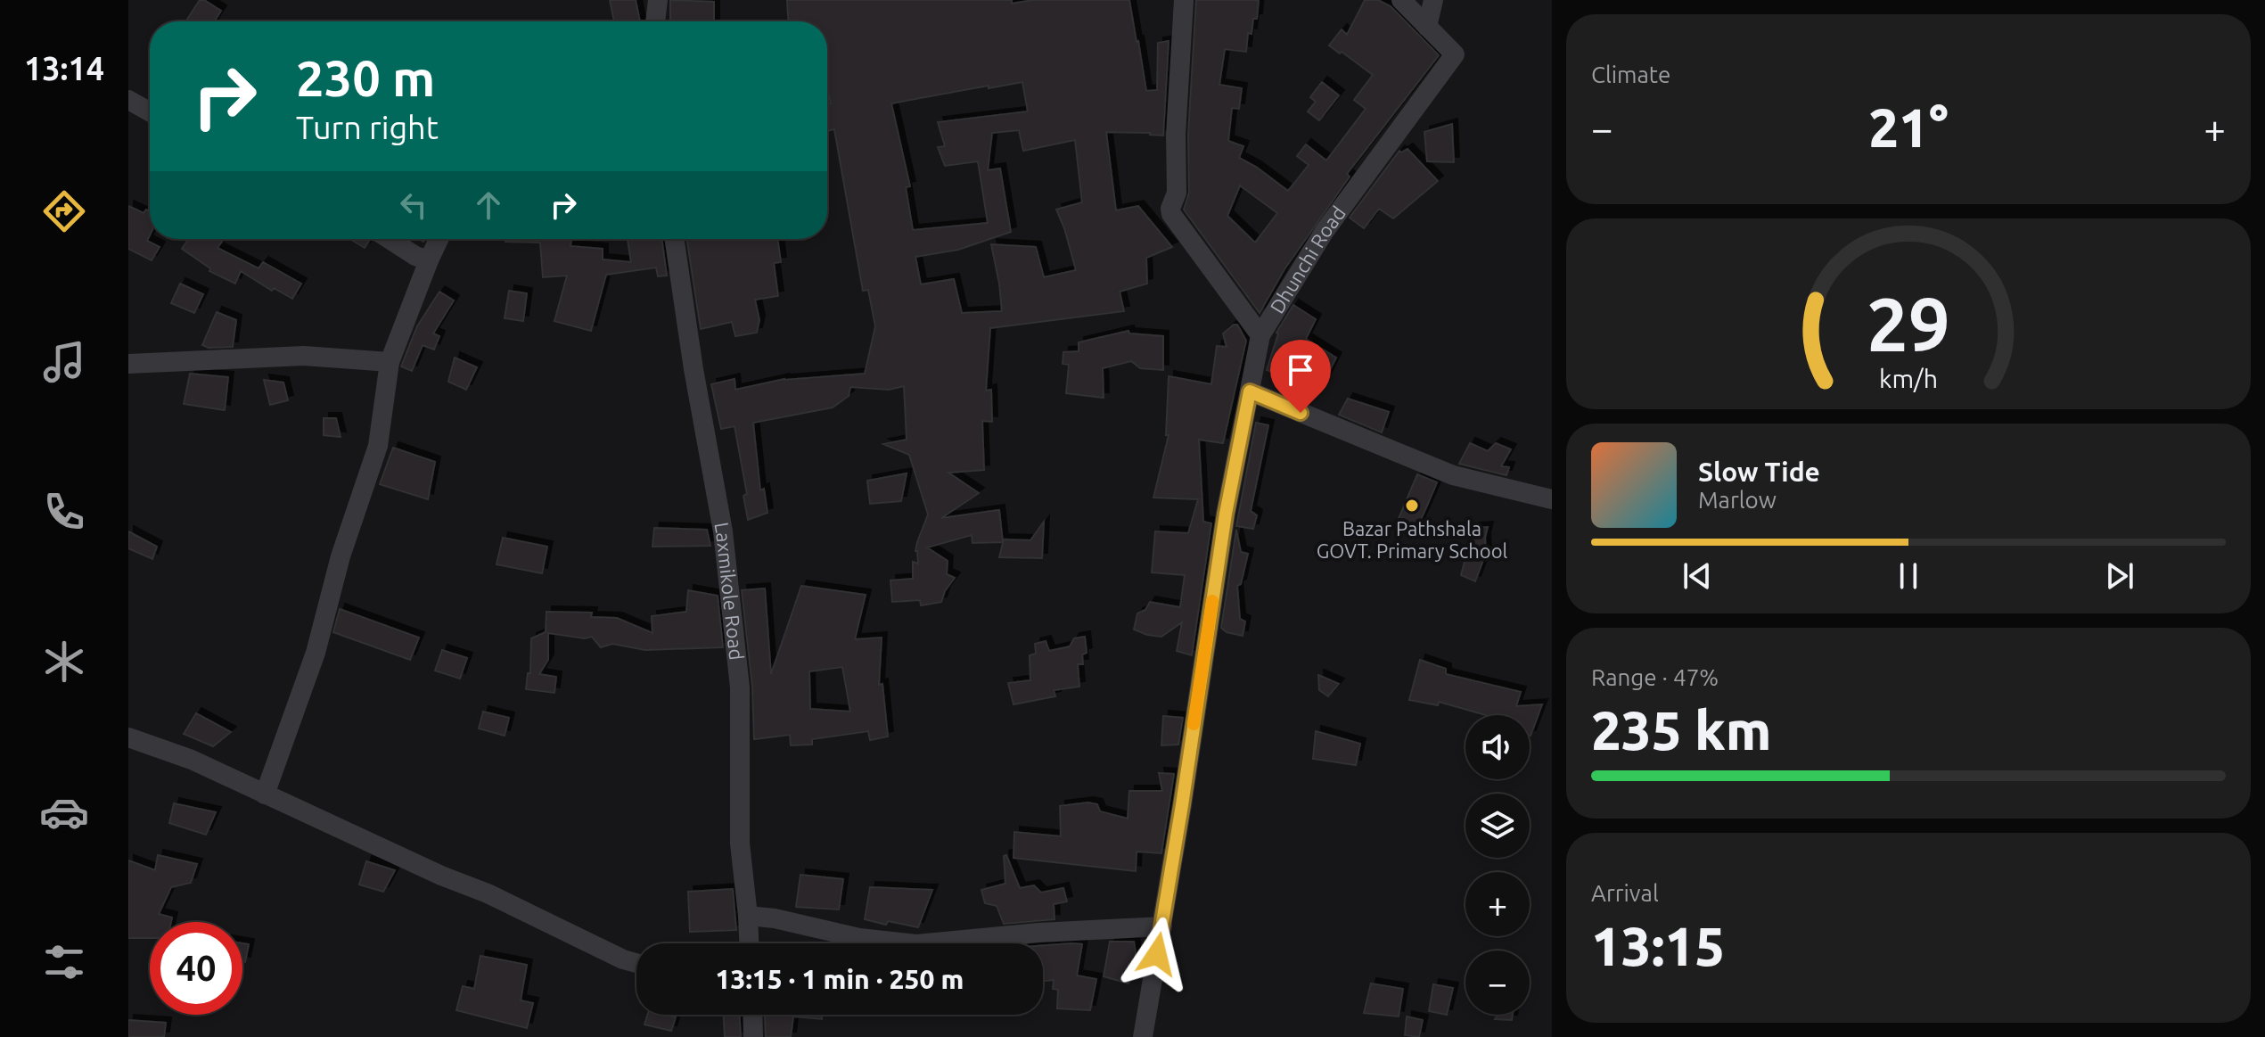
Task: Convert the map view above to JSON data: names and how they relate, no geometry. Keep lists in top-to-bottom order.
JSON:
{
  "streets": {
    "street": ["Dhunchi Road", "Laxmikole Road"]
  },
  "places": ["Bazar Pathshala GOVT. Primary School"],
  "page": {
    "tabs": "13:14",
    "tile": [
      "Climate",
      ["Range · 47%", "235 km"],
      ["Arrival", "13:15"]
    ],
    "turn": ["230 m", "Turn right"],
    "heat": ["−", "21°", "+"],
    "song": ["Slow Tide", "Marlow"],
    "map_buttons": ["+", "−"],
    "limit": "40",
    "trip": "13:15 · 1 min · 250 m",
    "gauge": ["29", "km/h"]
  }
}
